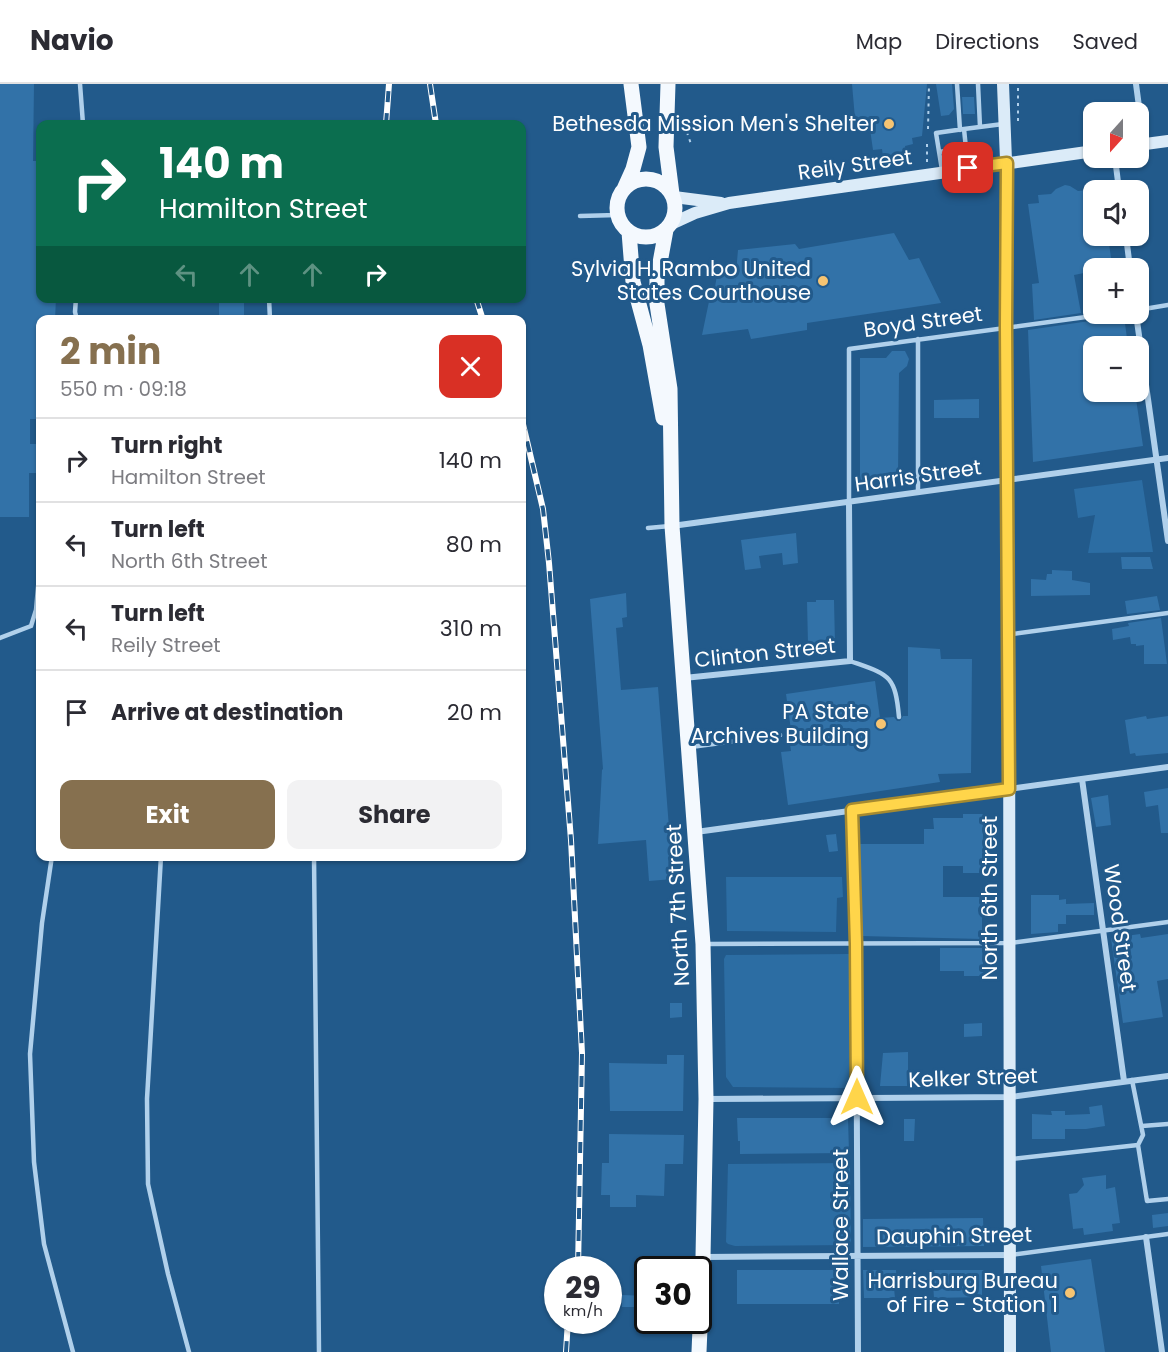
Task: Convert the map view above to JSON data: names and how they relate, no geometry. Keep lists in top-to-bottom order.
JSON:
{
  "streets": {
    "main road": ["Reily Street", "North 6th Street", "North 7th Street"],
    "street": [
      "Harris Street",
      "Clinton Street",
      "Wood Street",
      "Kelker Street",
      "Wallace Street",
      "Dauphin Street"
    ],
    "lane": ["Boyd Street"]
  },
  "crossings": [
    ["Reily Street", "North 6th Street"],
    ["Reily Street", "North 7th Street"],
    ["Boyd Street", "Harris Street"],
    ["Boyd Street", "North 6th Street"],
    ["Harris Street", "North 6th Street"],
    ["Harris Street", "North 7th Street"],
    ["Clinton Street", "North 7th Street"],
    ["North 6th Street", "Kelker Street"],
    ["North 6th Street", "Dauphin Street"],
    ["North 7th Street", "Kelker Street"],
    ["Wood Street", "Kelker Street"],
    ["Kelker Street", "Wallace Street"],
    ["Wallace Street", "Dauphin Street"]
  ],
  "places": [
    "Bethesda Mission Men's Shelter",
    "Sylvia H. Rambo United States Courthouse",
    "PA State Archives Building",
    "Harrisburg Bureau of Fire - Station 1"
  ],
  "north": "bottom",
  "page": {
    "header": "Navio",
    "nav": ["Map", "Directions", "Saved"],
    "map_buttons": ["+", "−"],
    "turn": ["140 m", "Hamilton Street"],
    "heading": ["2 min", "550 m · 09:18"],
    "list": [
      {
        "name": "Turn right",
        "note": "Hamilton Street",
        "value": "140 m"
      },
      {
        "name": "Turn left",
        "note": "North 6th Street",
        "value": "80 m"
      },
      {
        "name": "Turn left",
        "note": "Reily Street",
        "value": "310 m"
      },
      {
        "name": "Arrive at destination",
        "value": "20 m"
      }
    ],
    "buttons": ["Exit", "Share"],
    "speed": "29 km/h",
    "limit": "30"
  }
}
